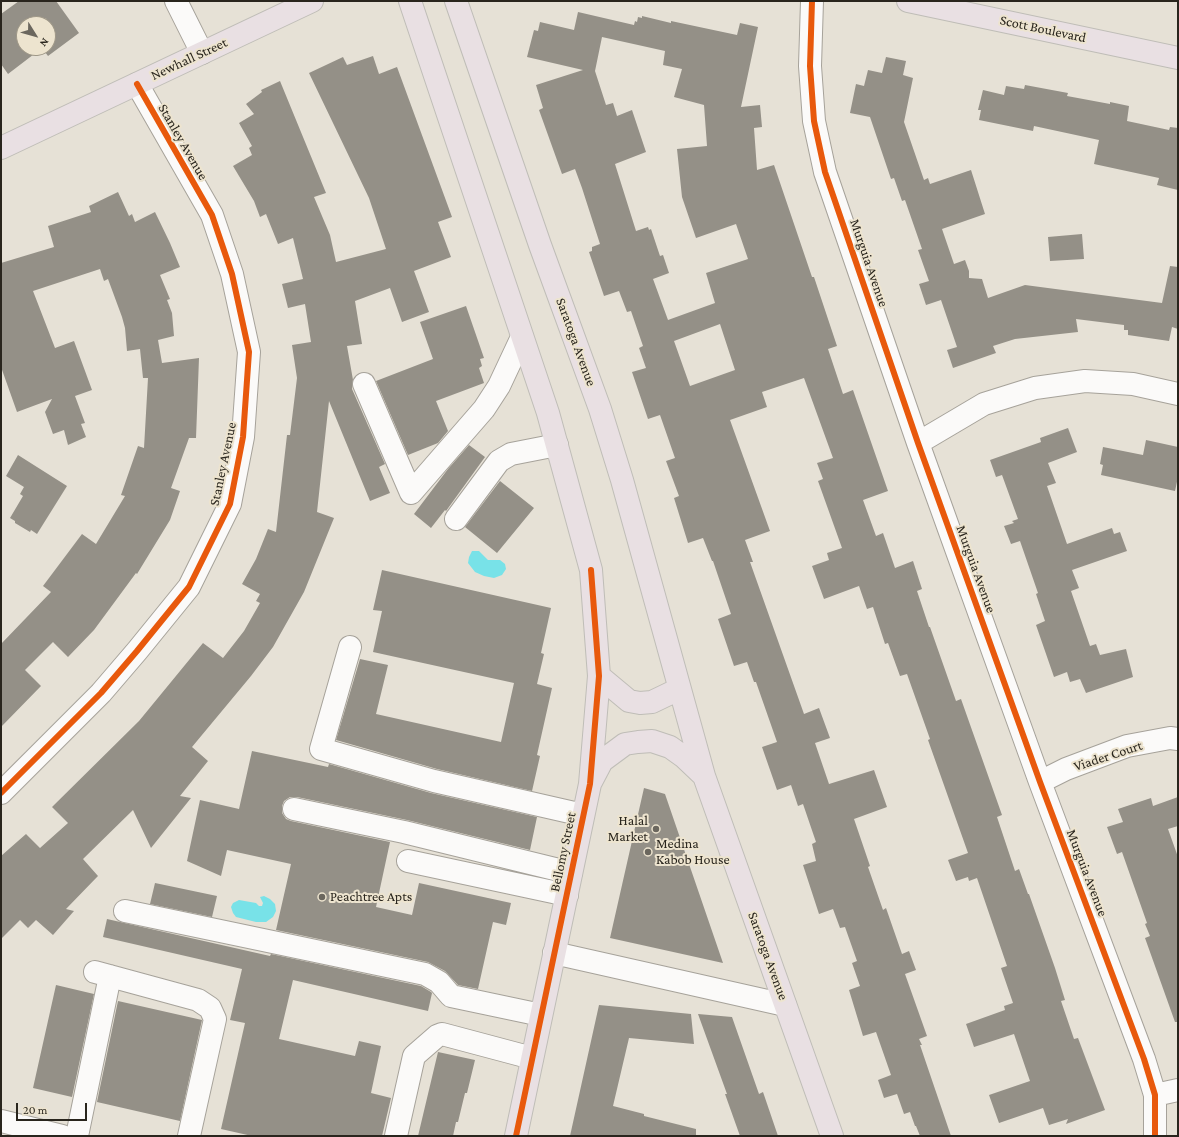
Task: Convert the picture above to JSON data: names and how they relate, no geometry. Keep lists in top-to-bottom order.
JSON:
{
  "streets": {
    "main road": [
      "Scott Boulevard",
      "Newhall Street",
      "Saratoga Avenue",
      "Bellomy Street"
    ],
    "street": ["Stanley Avenue", "Murguia Avenue", "Viader Court"]
  },
  "crossings": [
    ["Newhall Street", "Stanley Avenue"],
    ["Murguia Avenue", "Viader Court"],
    ["Saratoga Avenue", "Bellomy Street"]
  ],
  "places": ["Halal Market", "Medina Kabob House", "Peachtree Apts"],
  "scale_bar": "20 m",
  "north": "bottom right"
}
